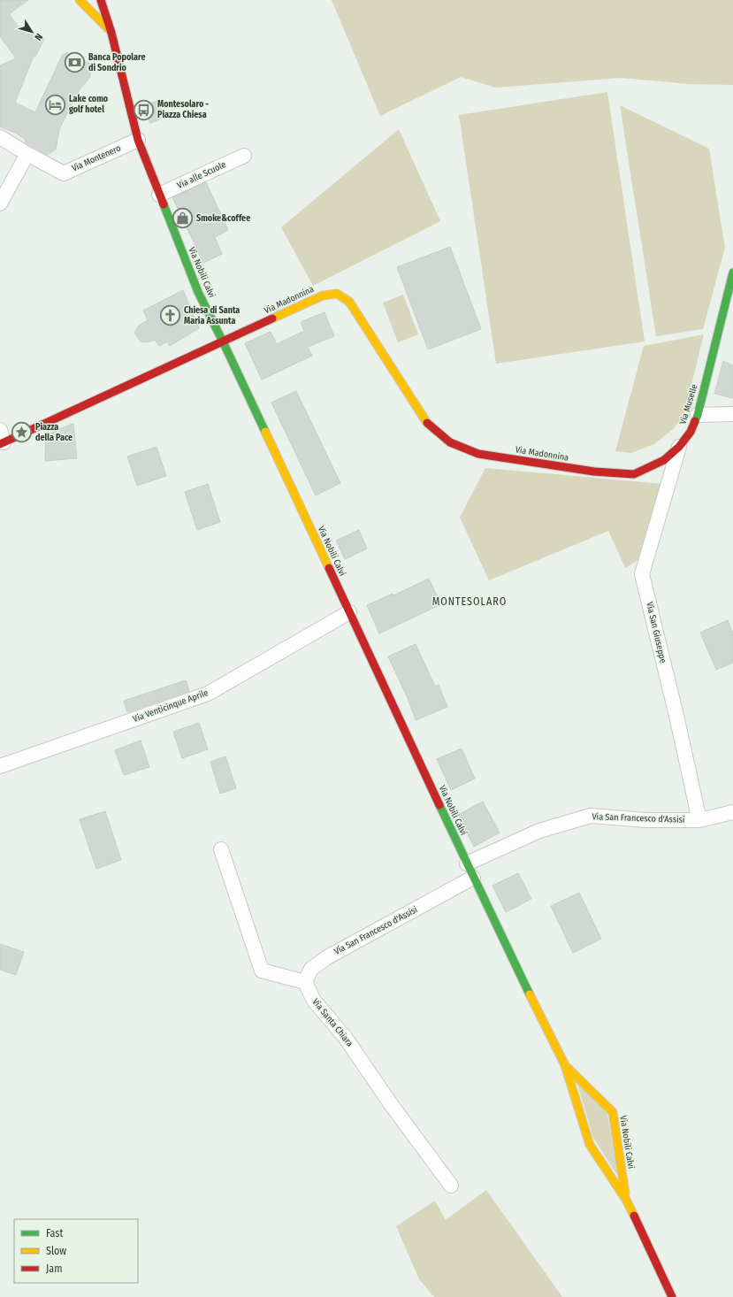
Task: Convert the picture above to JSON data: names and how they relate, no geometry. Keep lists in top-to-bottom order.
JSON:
{
  "streets": {
    "main road": ["Via Nobili Calvi", "Via Madonnina", "Via Muselle"],
    "street": [
      "Via Montenero",
      "Via alle Scuole",
      "Via San Giuseppe",
      "Via Venticinque Aprile",
      "Via San Francesco d'Assisi",
      "Via Santa Chiara"
    ]
  },
  "crossings": [
    ["Via Montenero", "Via Nobili Calvi"],
    ["Via alle Scuole", "Via Nobili Calvi"],
    ["Via Nobili Calvi", "Via Madonnina"],
    ["Via Nobili Calvi", "Via Venticinque Aprile"],
    ["Via Nobili Calvi", "Via San Francesco d'Assisi"],
    ["Via Madonnina", "Via Muselle"],
    ["Via Muselle", "Via San Giuseppe"],
    ["Via San Giuseppe", "Via San Francesco d'Assisi"],
    ["Via San Francesco d'Assisi", "Via Santa Chiara"]
  ],
  "districts": ["MONTESOLARO"],
  "places": {
    "bank": ["Banca Popolare di Sondrio"],
    "hotel": ["Lake como golf hotel"],
    "bus stop": ["Montesolaro - Piazza Chiesa"],
    "shop": ["Smoke&coffee"],
    "church": ["Chiesa di Santa Maria Assunta"],
    "place": ["Piazza della Pace"]
  },
  "legend": ["Fast", "Slow", "Jam"],
  "north": "bottom right"
}
